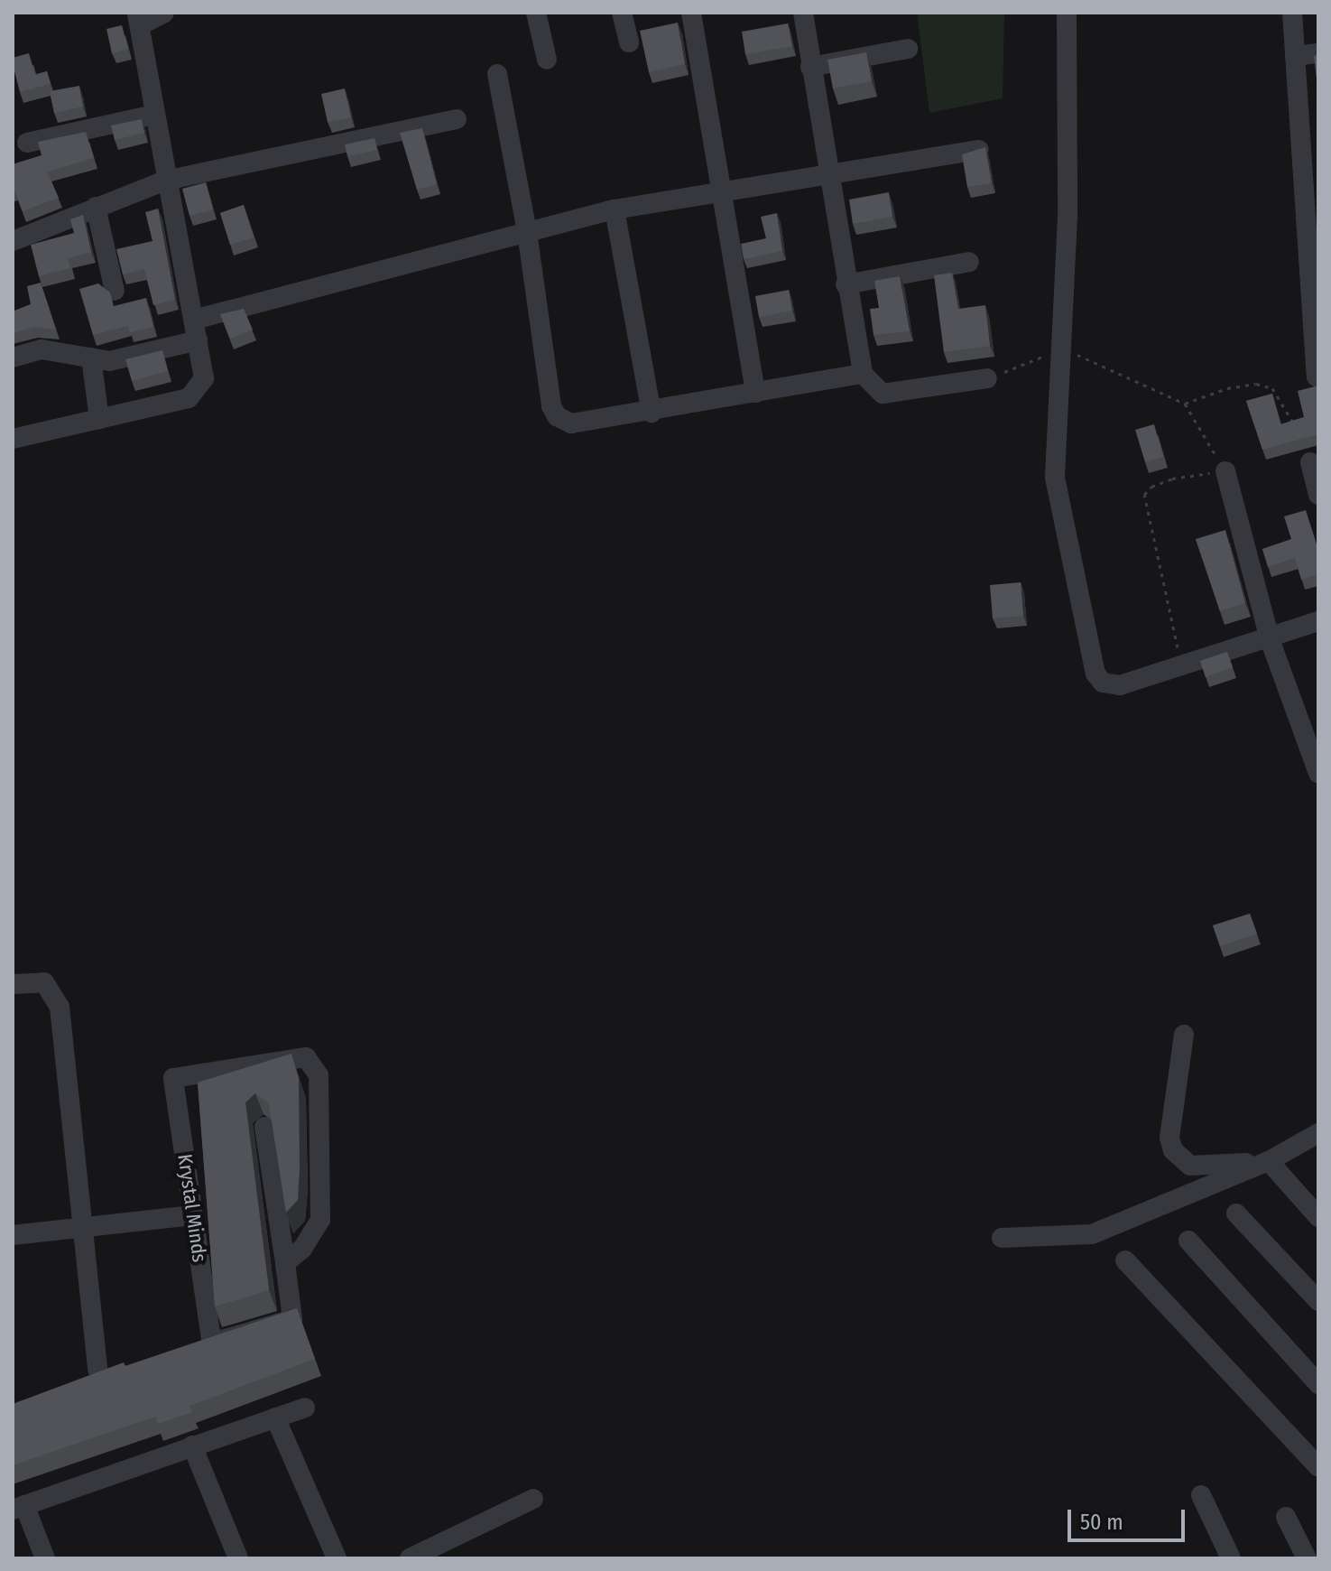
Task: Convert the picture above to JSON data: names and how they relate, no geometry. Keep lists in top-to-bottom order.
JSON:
{
  "streets": {
    "street": ["Krystal Minds"]
  },
  "scale_bar": "50 m"
}
